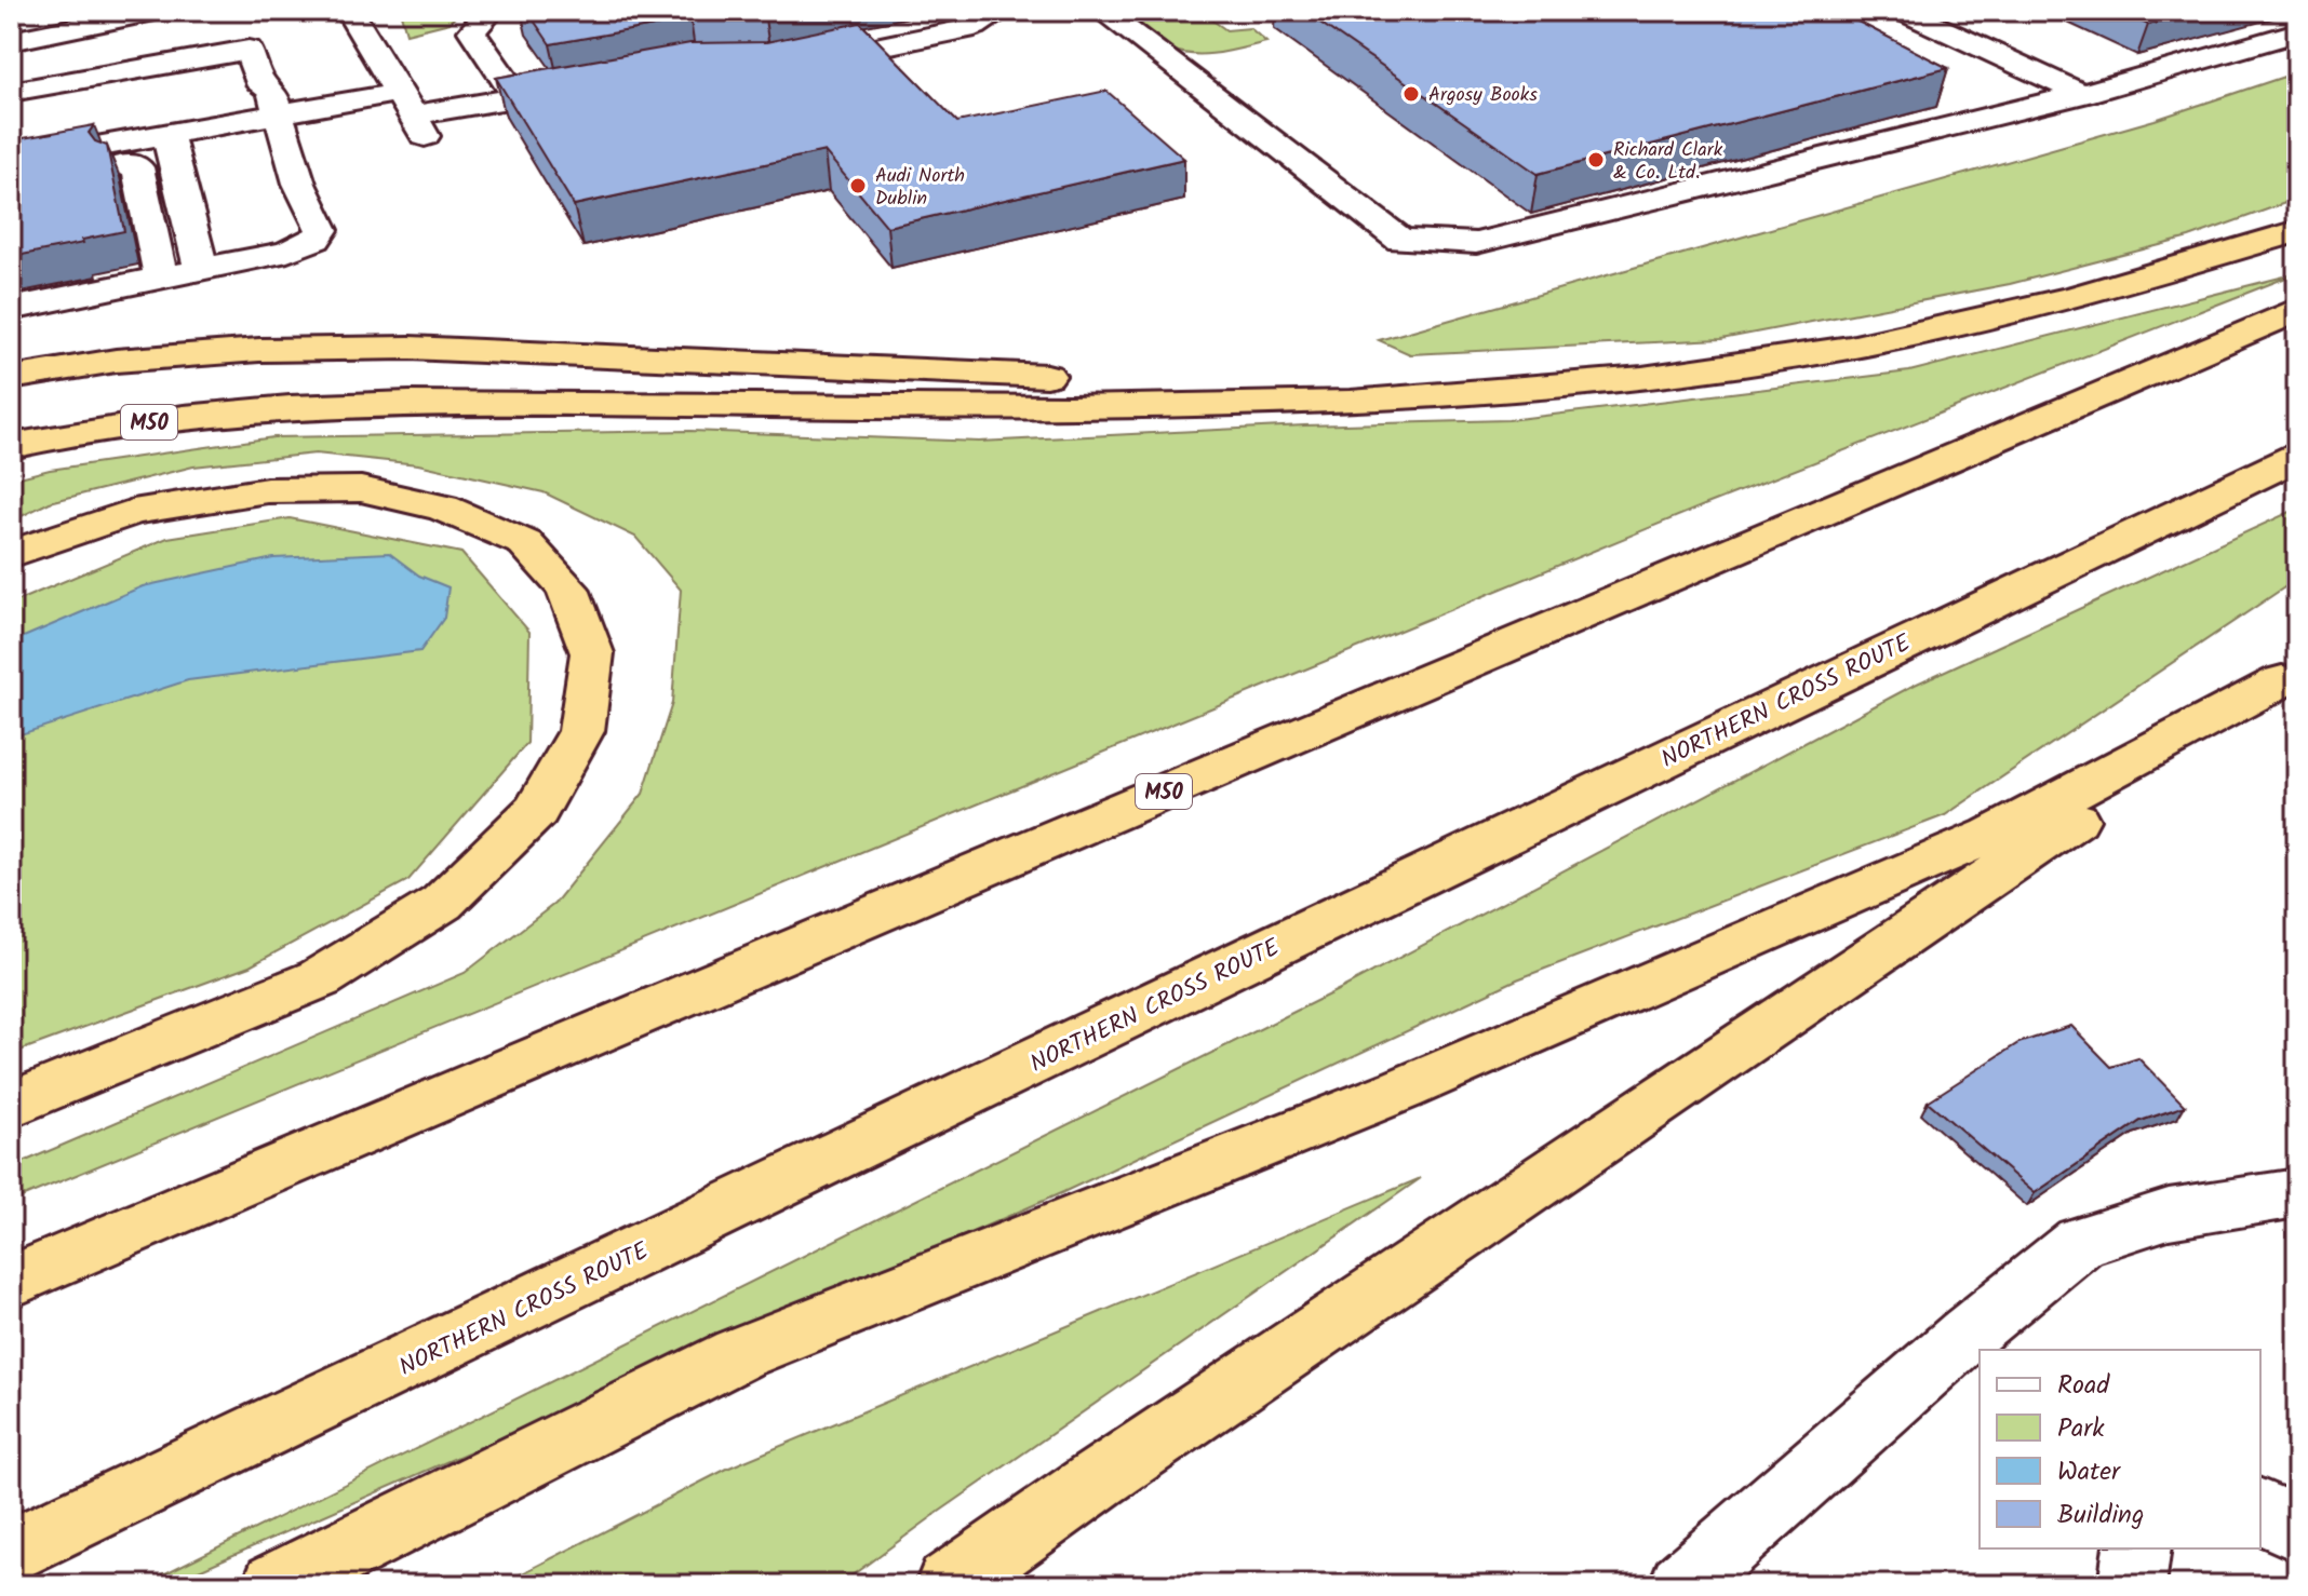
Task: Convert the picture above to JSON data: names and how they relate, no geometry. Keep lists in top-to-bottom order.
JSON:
{
  "streets": {
    "highway": ["M50", "NORTHERN CROSS ROUTE"]
  },
  "places": ["Argosy Books", "Richard Clark & Co. Ltd.", "Audi North Dublin"],
  "legend": [
    "Road",
    "Park",
    "Water",
    "Building"
  ]
}
